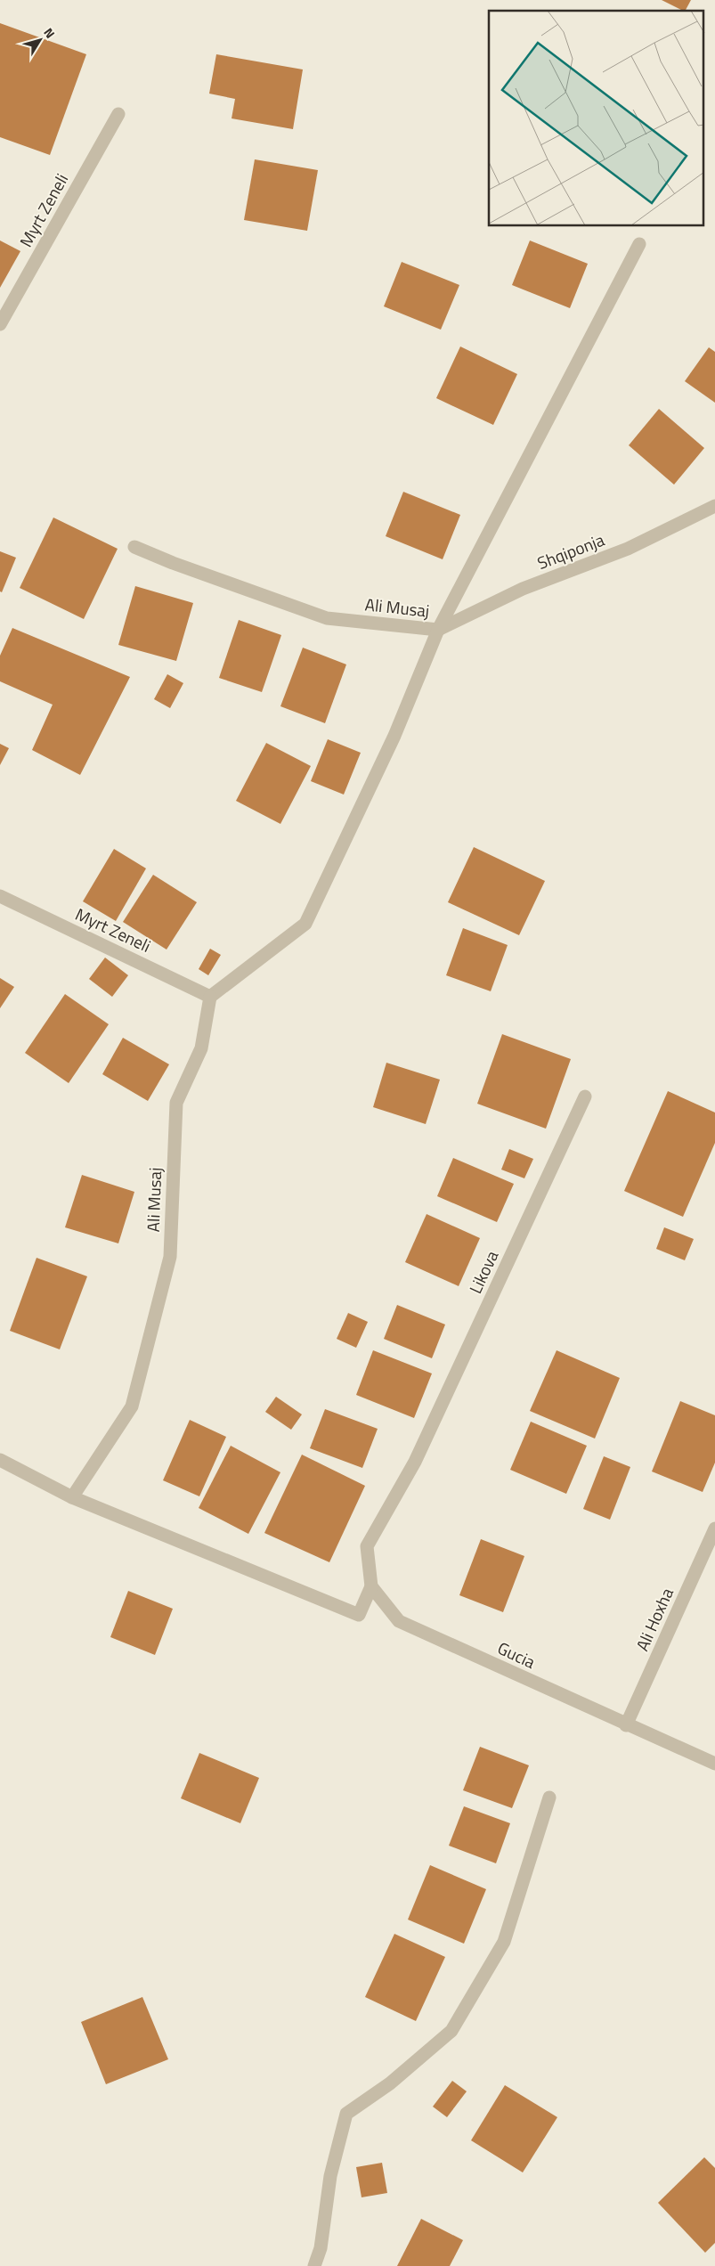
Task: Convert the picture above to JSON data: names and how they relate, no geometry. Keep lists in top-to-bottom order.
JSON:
{
  "streets": {
    "street": [
      "Myrt Zeneli",
      "Shqiponja",
      "Ali Musaj",
      "Likova",
      "Ali Hoxha",
      "Gucia"
    ]
  },
  "crossings": [
    ["Myrt Zeneli", "Ali Musaj"],
    ["Shqiponja", "Ali Musaj"],
    ["Likova", "Gucia"],
    ["Ali Hoxha", "Gucia"]
  ],
  "north": "top right"
}
